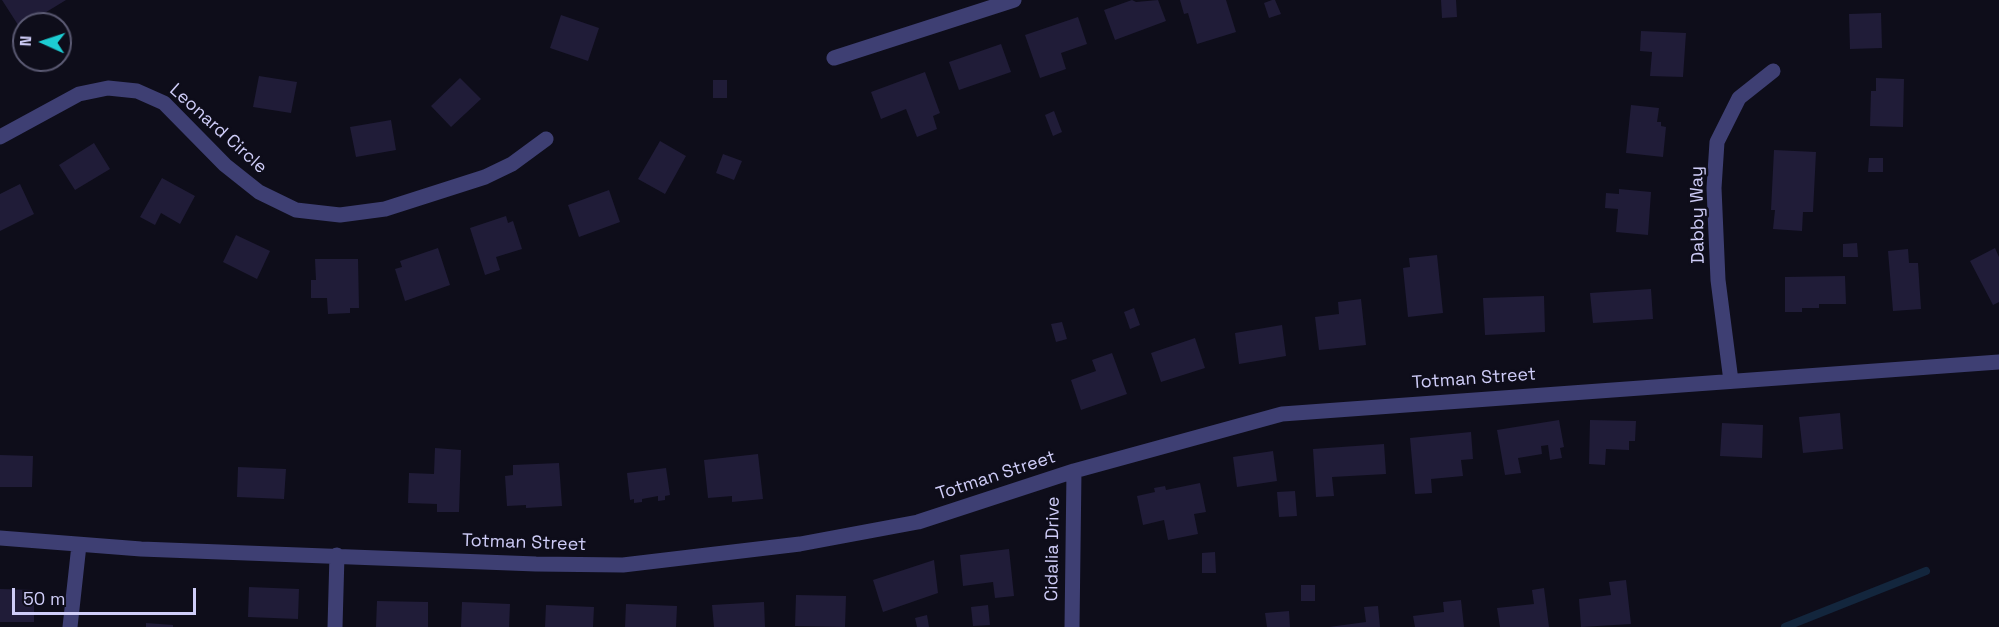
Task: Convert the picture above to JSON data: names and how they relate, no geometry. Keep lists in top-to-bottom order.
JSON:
{
  "streets": {
    "street": [
      "Leonard Circle",
      "Dabby Way",
      "Totman Street",
      "Cidalia Drive"
    ]
  },
  "crossings": [
    ["Dabby Way", "Totman Street"],
    ["Totman Street", "Cidalia Drive"]
  ],
  "scale_bar": "50 m",
  "north": "left"
}
